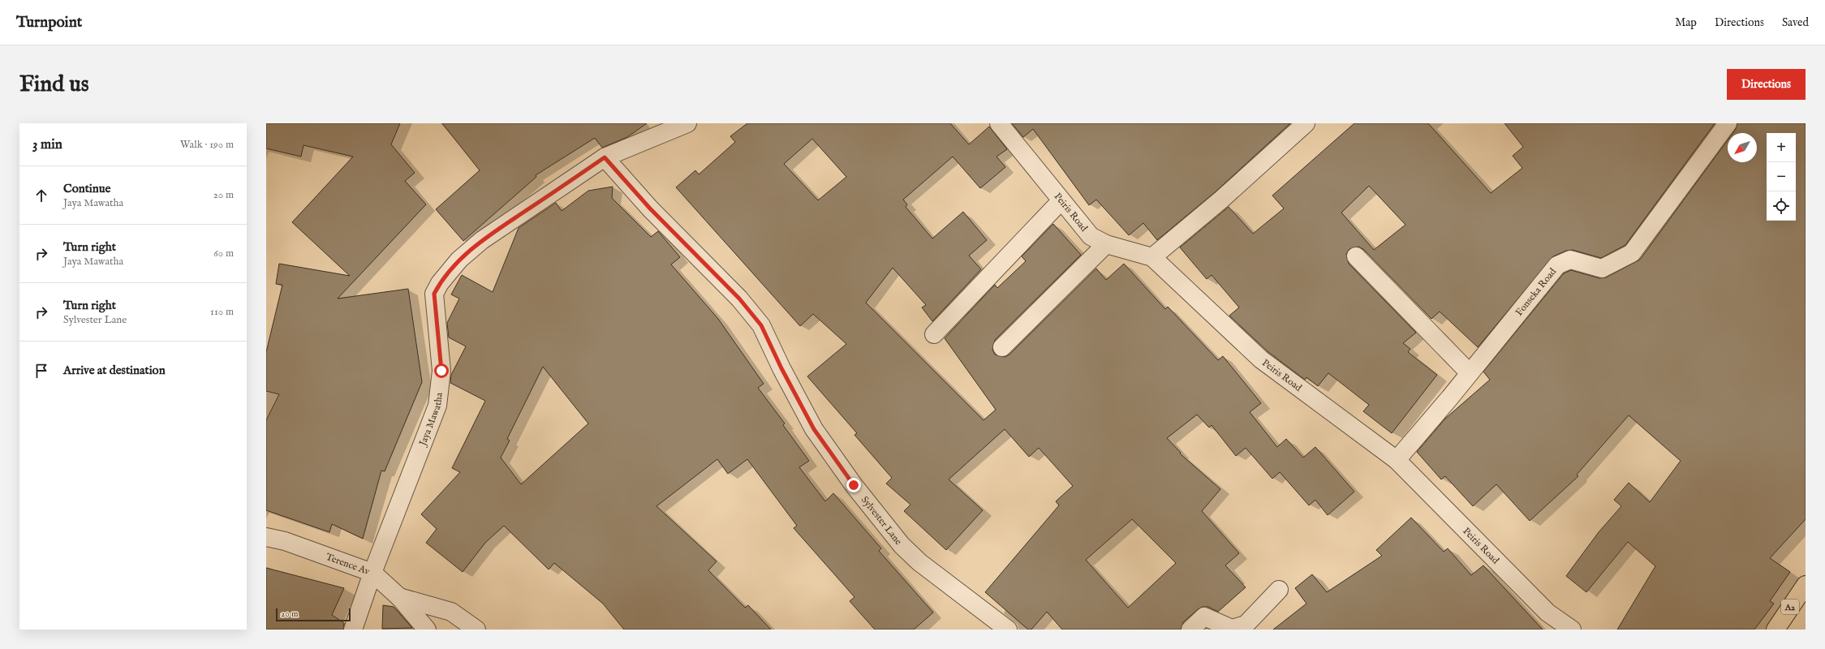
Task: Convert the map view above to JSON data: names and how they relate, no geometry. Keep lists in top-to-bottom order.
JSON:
{
  "streets": {
    "highway": ["A2"],
    "street": [
      "Peiris Road",
      "Fonseka Road",
      "Jaya Mawatha",
      "Sylvester Lane",
      "Terence Av"
    ]
  },
  "crossings": [
    ["Peiris Road", "Fonseka Road"],
    ["Jaya Mawatha", "Sylvester Lane"],
    ["Jaya Mawatha", "Terence Av"]
  ],
  "scale_bar": "20 m",
  "north": "bottom left",
  "page": {
    "header": "Turnpoint",
    "nav": ["Map", "Directions", "Saved"],
    "buttons": "Directions",
    "title": "Find us",
    "heading": ["3 min", "Walk · 190 m"],
    "map_buttons": ["+", "−"],
    "list": [
      ["Continue", "Jaya Mawatha", "20 m"],
      ["Turn right", "Jaya Mawatha", "60 m"],
      ["Turn right", "Sylvester Lane", "110 m"],
      "Arrive at destination"
    ],
    "scale": "20 m"
  }
}
